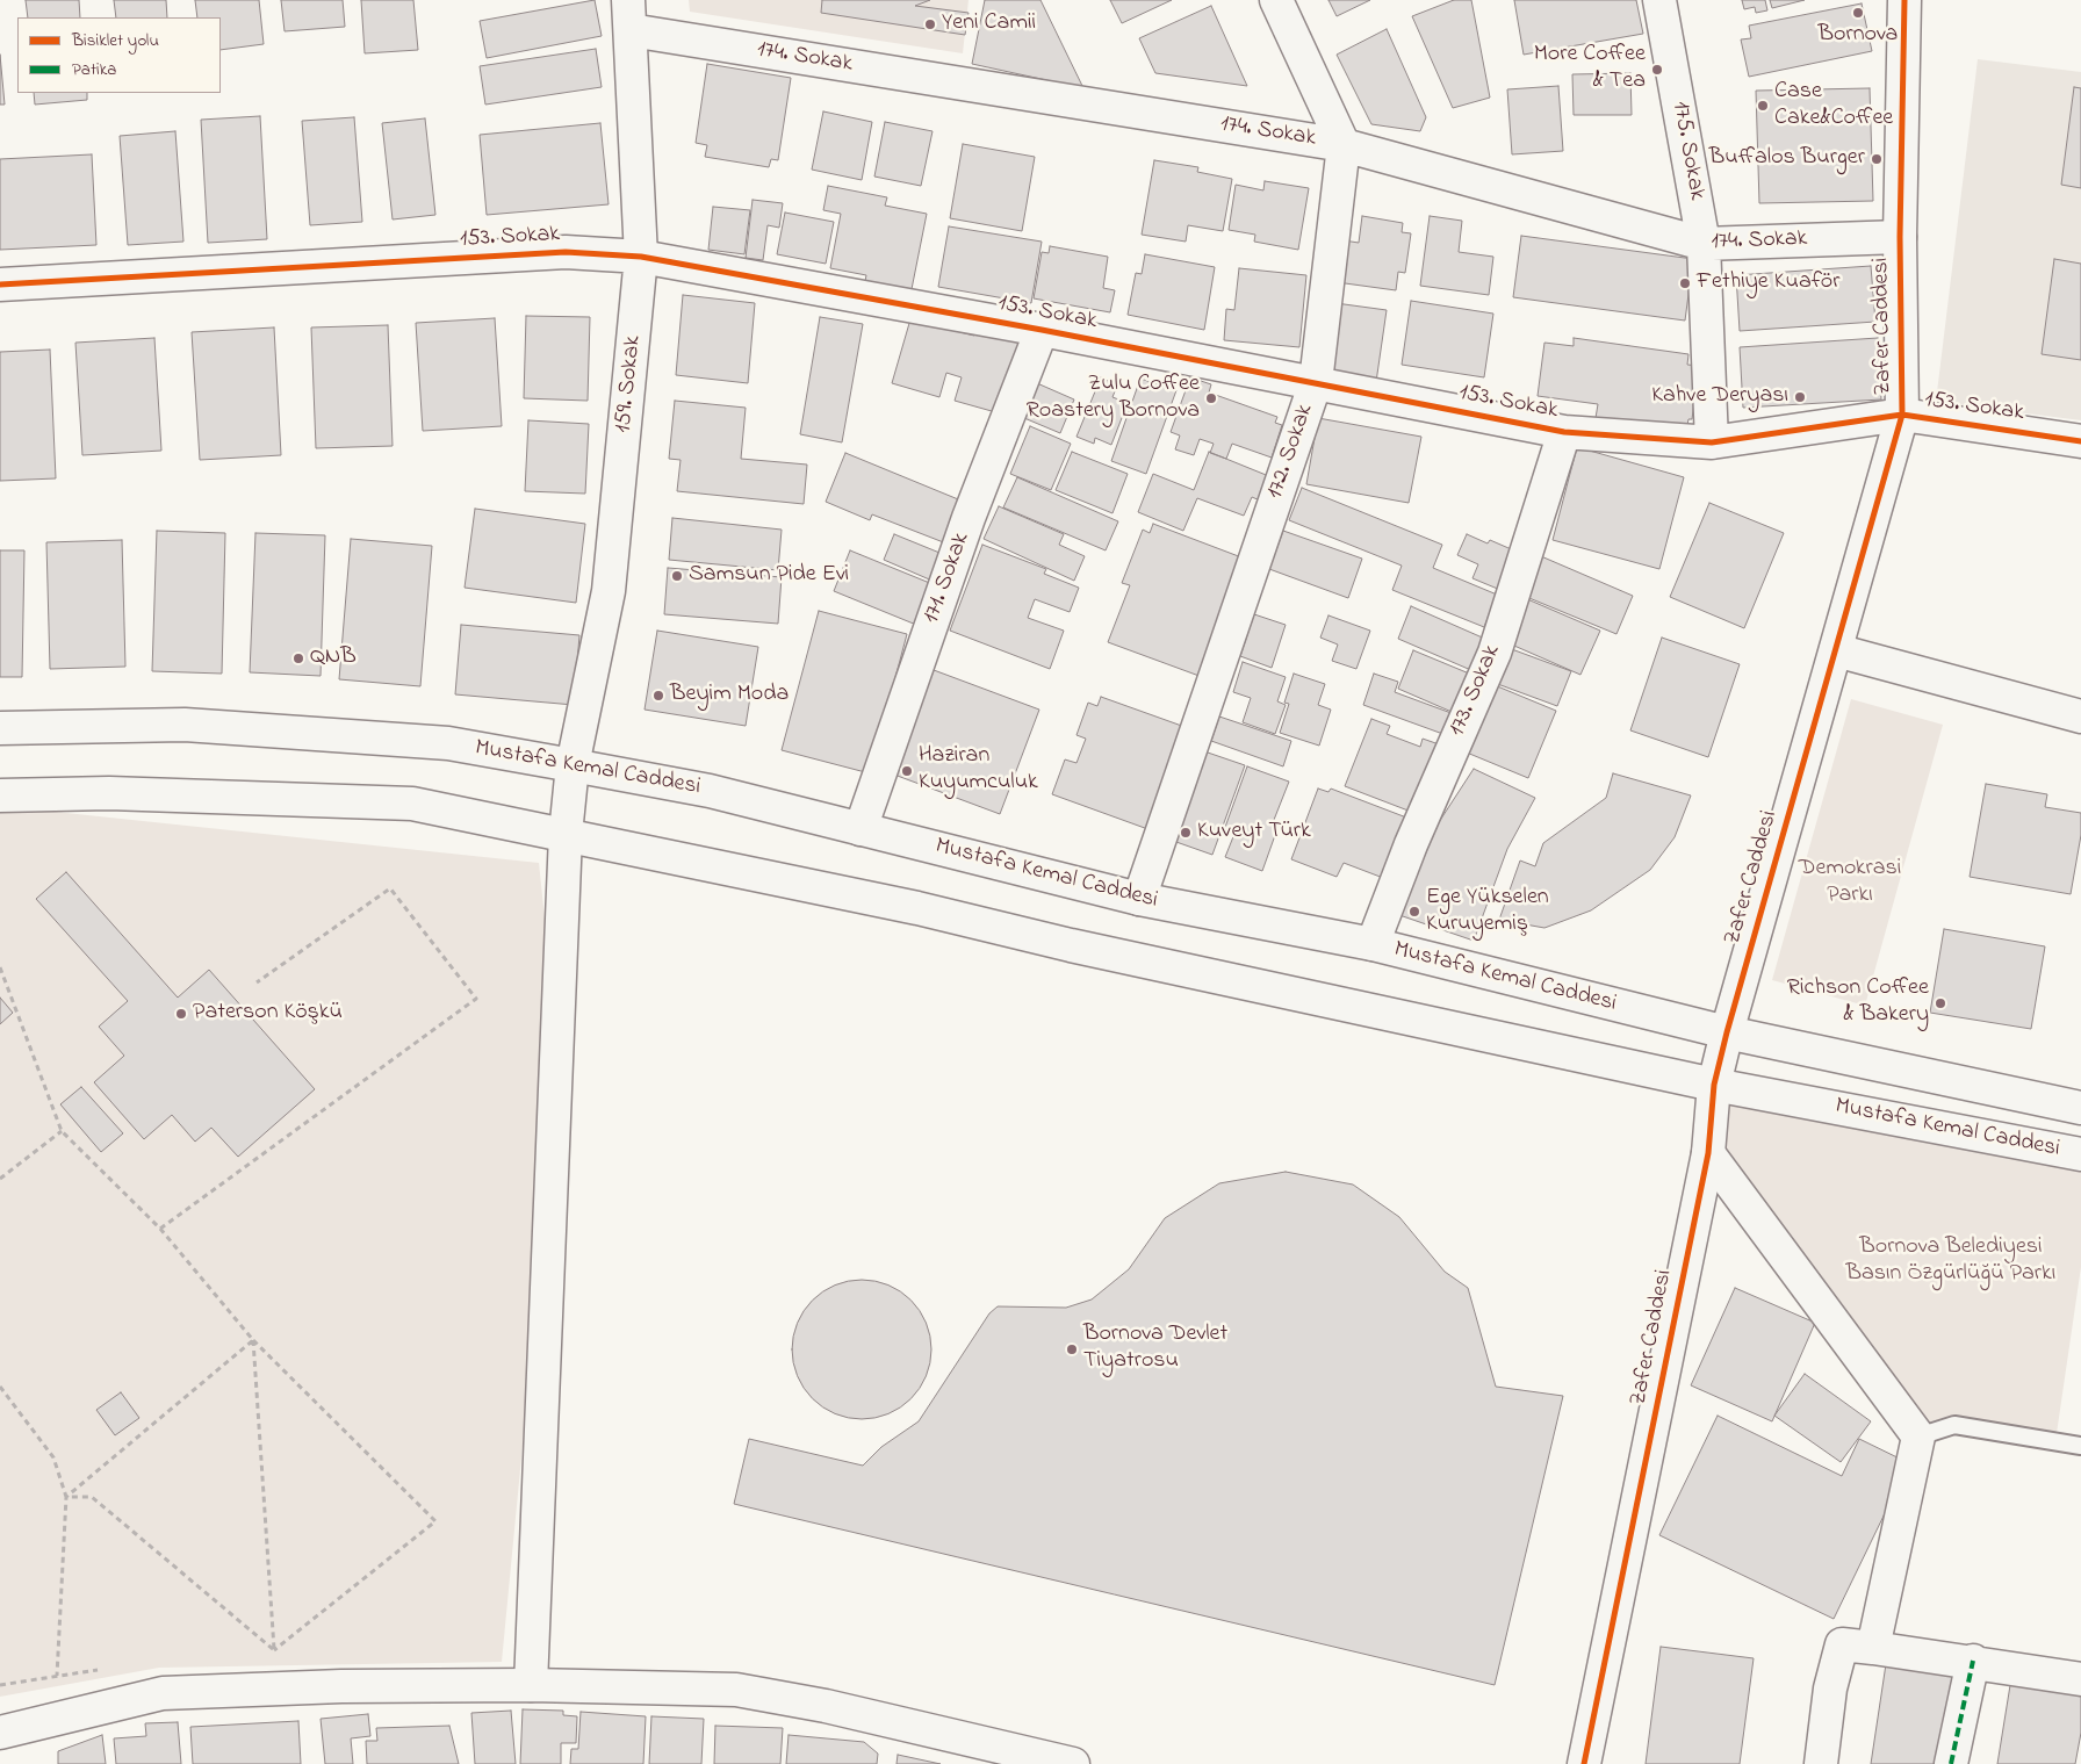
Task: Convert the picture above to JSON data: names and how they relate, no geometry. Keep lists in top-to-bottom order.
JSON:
{
  "streets": {
    "street": [
      "174. Sokak",
      "175. Sokak",
      "153. Sokak",
      "Zafer Caddesi",
      "159. Sokak",
      "172. Sokak",
      "171. Sokak",
      "173. Sokak",
      "Mustafa Kemal Caddesi"
    ]
  },
  "crossings": [
    ["174. Sokak", "175. Sokak"],
    ["174. Sokak", "Zafer Caddesi"],
    ["174. Sokak", "159. Sokak"],
    ["174. Sokak", "172. Sokak"],
    ["175. Sokak", "153. Sokak"],
    ["153. Sokak", "Zafer Caddesi"],
    ["153. Sokak", "159. Sokak"],
    ["153. Sokak", "172. Sokak"],
    ["153. Sokak", "171. Sokak"],
    ["153. Sokak", "173. Sokak"],
    ["Zafer Caddesi", "Mustafa Kemal Caddesi"],
    ["159. Sokak", "Mustafa Kemal Caddesi"],
    ["172. Sokak", "Mustafa Kemal Caddesi"],
    ["171. Sokak", "Mustafa Kemal Caddesi"],
    ["173. Sokak", "Mustafa Kemal Caddesi"]
  ],
  "parks": ["Demokrasi Parkı", "Bornova Belediyesi Basın Özgürlüğü Parkı"],
  "places": [
    "Bornova",
    "Yeni Camii",
    "More Coffee & Tea",
    "Case Cake&Coffee",
    "Buffalos Burger",
    "Fethiye Kuaför",
    "Kahve Deryası",
    "Zulu Coffee Roastery Bornova",
    "Samsun Pide Evi",
    "QNB",
    "Beyim Moda",
    "Haziran Kuyumculuk",
    "Kuveyt Türk",
    "Ege Yükselen Kuruyemiş",
    "Richson Coffee & Bakery",
    "Paterson Köşkü",
    "Bornova Devlet Tiyatrosu"
  ],
  "legend": ["Bisiklet yolu", "Patika"]
}
